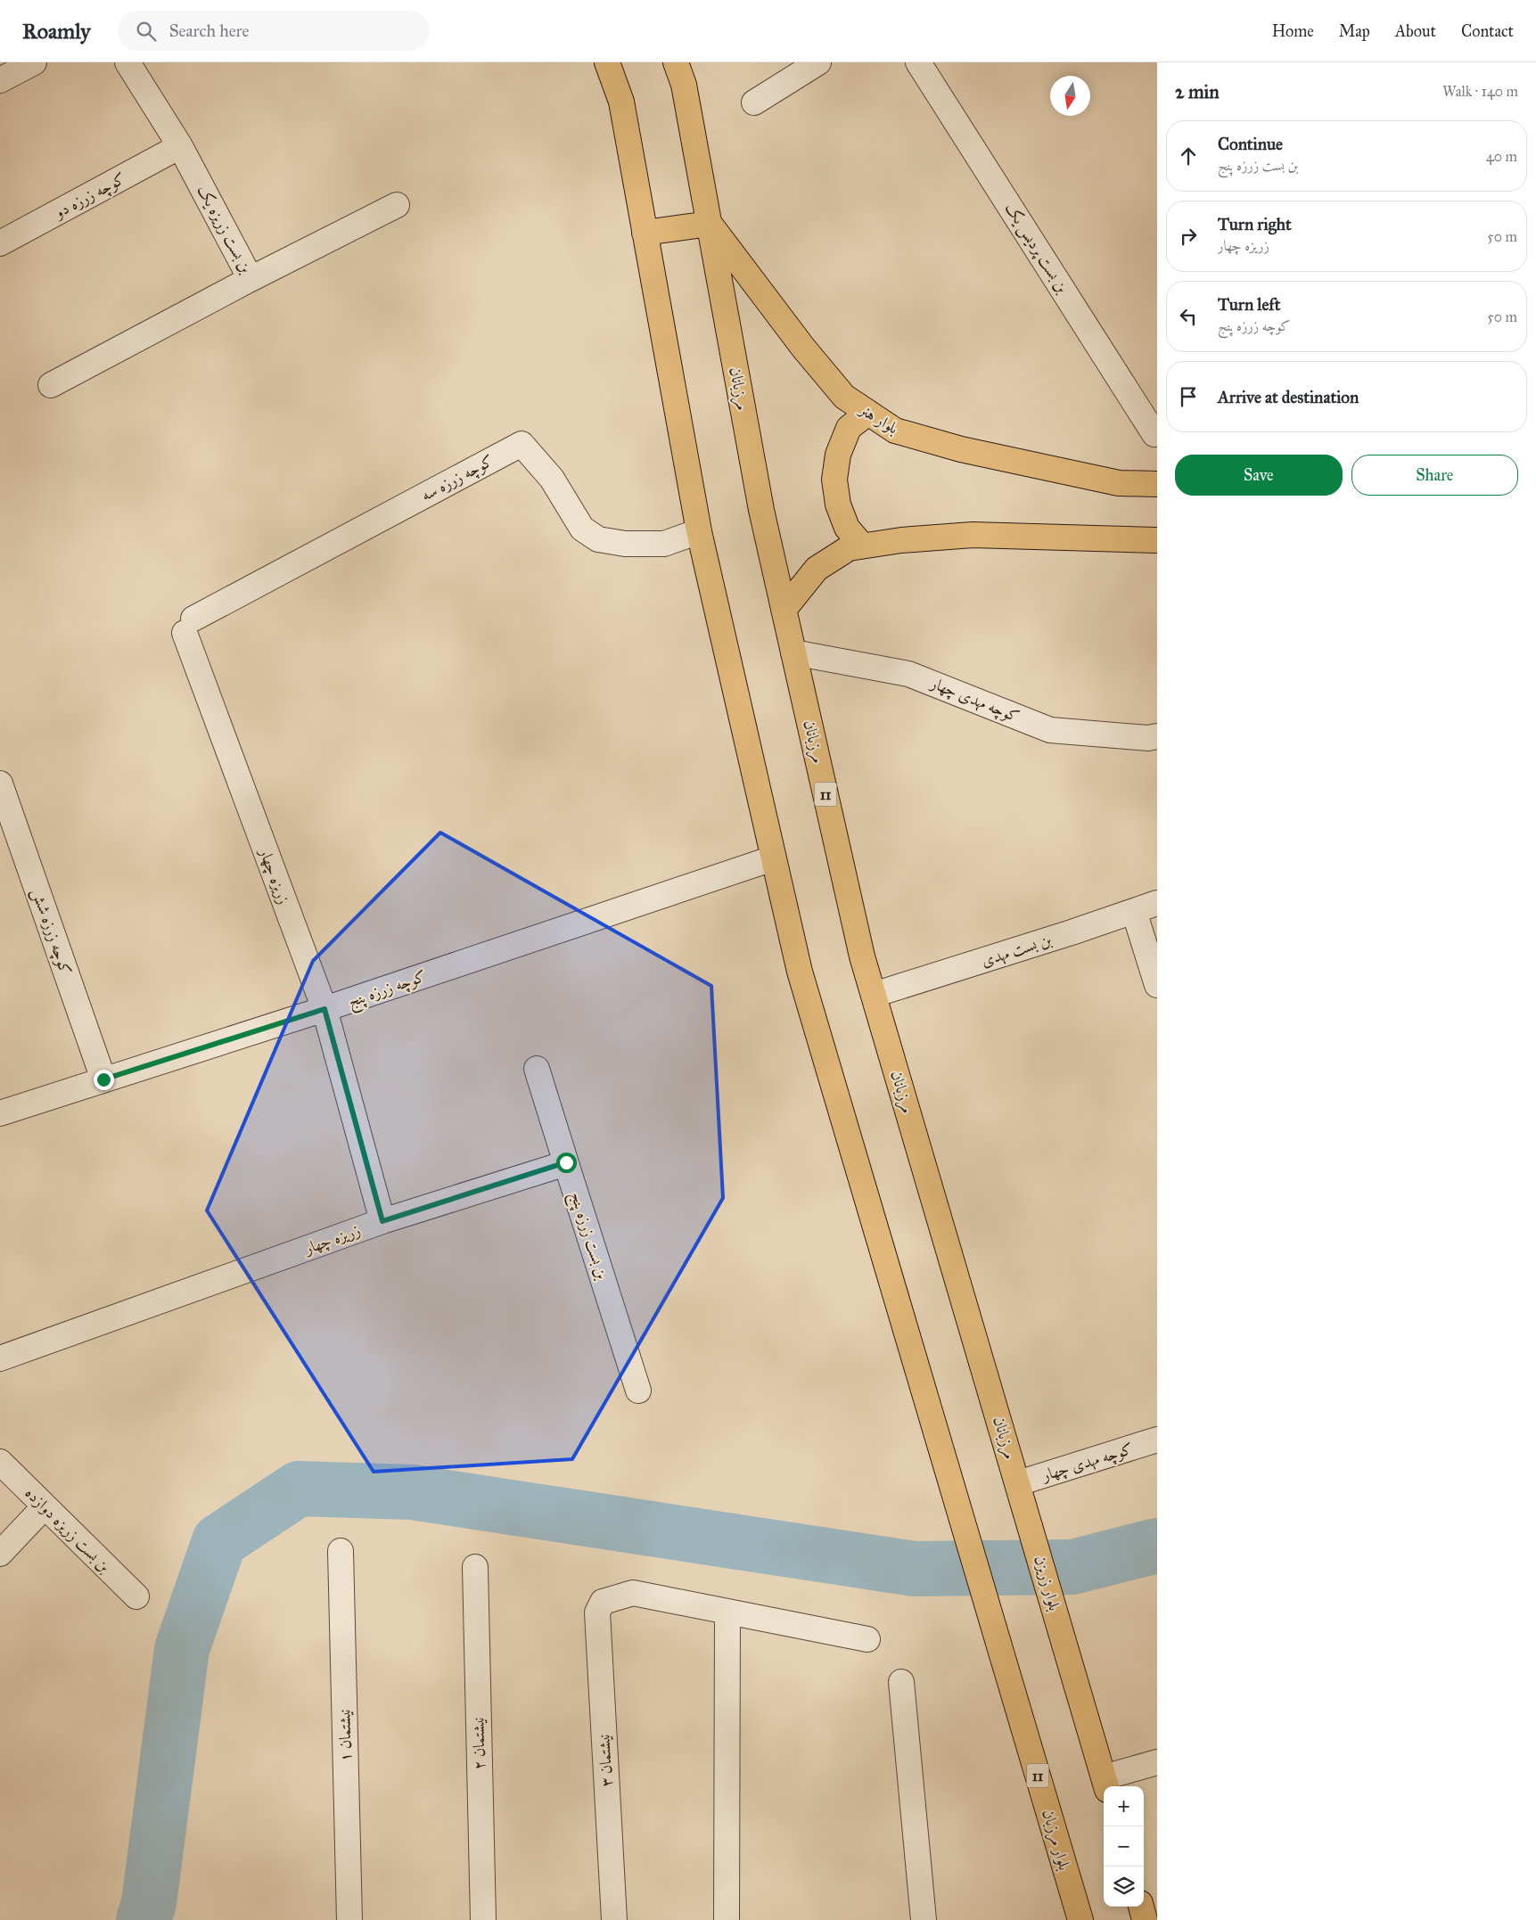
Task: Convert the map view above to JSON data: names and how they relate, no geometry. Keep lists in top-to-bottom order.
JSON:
{
  "streets": {
    "main road": [
      "مرزبانان",
      "بلوار هنر",
      "11",
      "بلوار زریزن",
      "بلوار مرزبان"
    ],
    "street": [
      "کوچه زرزه دو",
      "بن بست زریزه یک",
      "بن بست پردیس یک",
      "کوچه زرزه سه",
      "کوچه مهدی چهار",
      "زریزه چهار",
      "کوچه زرزه شش",
      "بن بست مهدی",
      "کوچه زرزه پنج",
      "بن بست زرزه پنج",
      "بن بست زریزه دوازده",
      "نيشتمان ۱",
      "نيشتمان ۲",
      "نيشتمان ۳"
    ]
  },
  "crossings": [
    ["کوچه زرزه دو", "بن بست زریزه یک"],
    ["مرزبانان", "بلوار هنر"],
    ["مرزبانان", "کوچه مهدی چهار"],
    ["مرزبانان", "بن بست مهدی"],
    ["مرزبانان", "بلوار زریزن"],
    ["کوچه زرزه سه", "11"],
    ["کوچه زرزه سه", "زریزه چهار"],
    ["11", "کوچه زرزه پنج"],
    ["11", "بلوار مرزبان"],
    ["زریزه چهار", "کوچه زرزه پنج"],
    ["کوچه زرزه شش", "کوچه زرزه پنج"],
    ["کوچه زرزه پنج", "بلوار مرزبان"]
  ],
  "north": "bottom",
  "page": {
    "header": "Roamly",
    "search": "Search here",
    "nav": [
      "Home",
      "Map",
      "About",
      "Contact"
    ],
    "heading": ["2 min", "Walk · 140 m"],
    "list": [
      ["Continue", "بن بست زرزه پنج", "40 m"],
      ["Turn right", "زریزه چهار", "50 m"],
      ["Turn left", "کوچه زرزه پنج", "50 m"],
      "Arrive at destination"
    ],
    "buttons": ["Save", "Share"],
    "map_buttons": ["+", "−"]
  }
}
